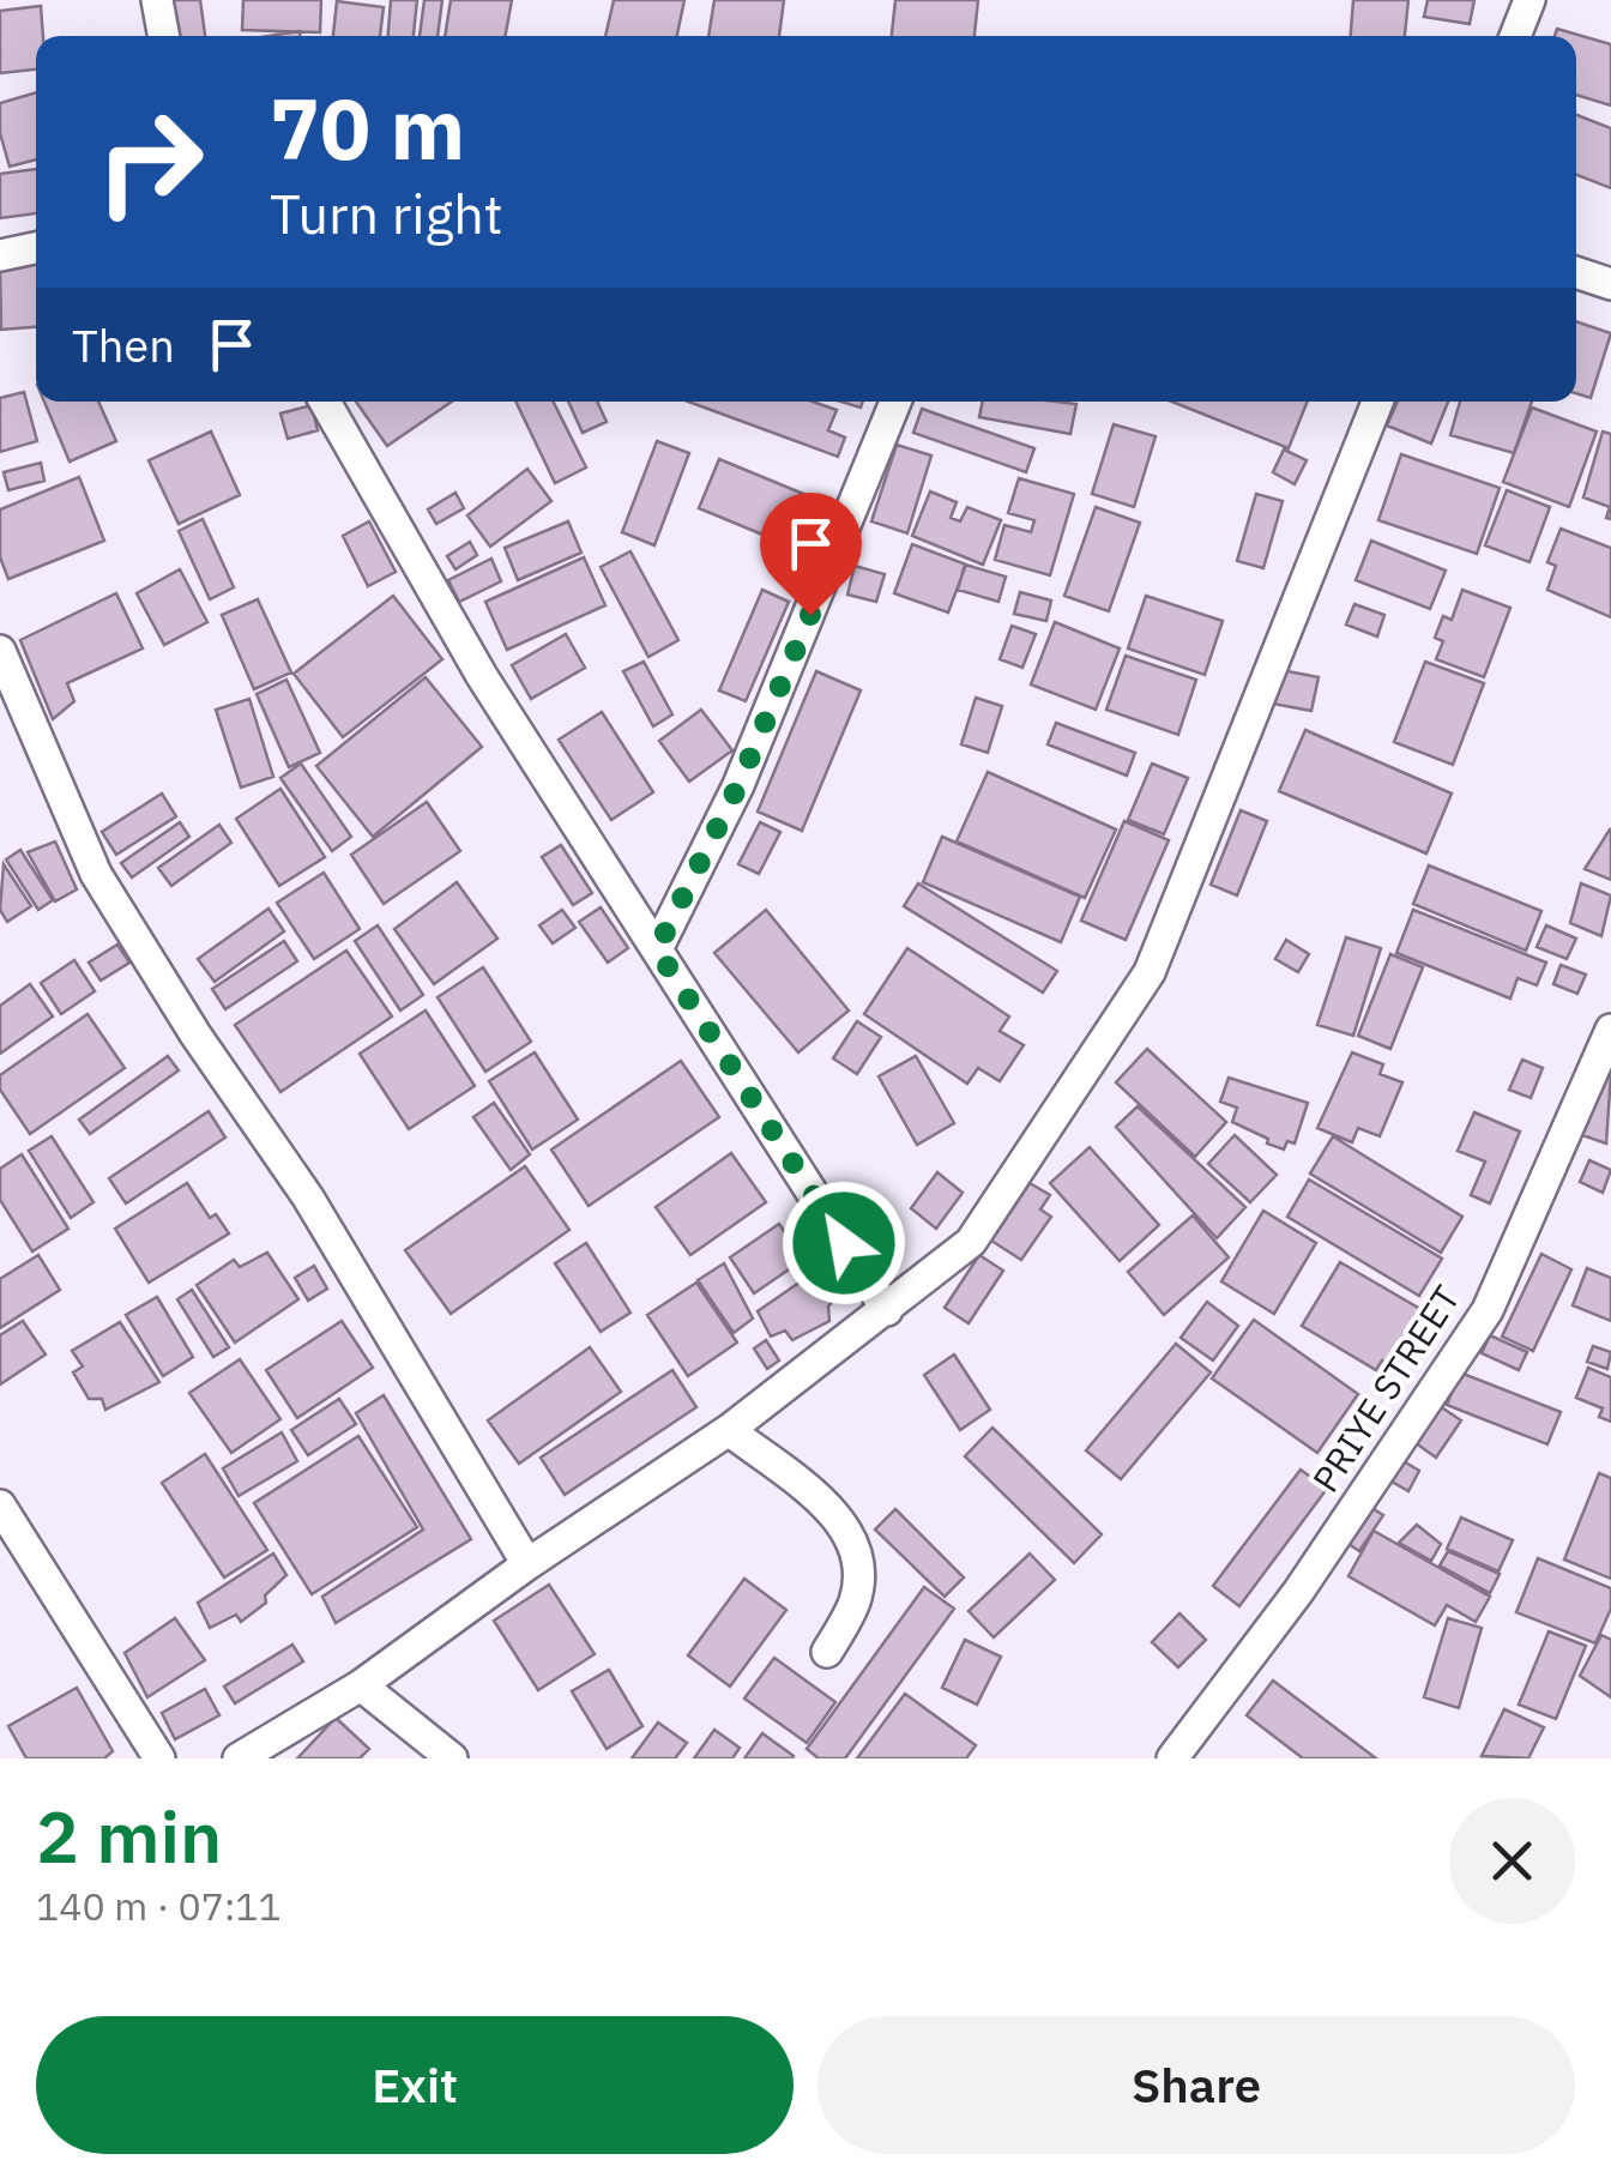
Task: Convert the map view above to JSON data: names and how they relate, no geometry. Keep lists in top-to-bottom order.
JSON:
{
  "streets": {
    "street": ["PRIYE STREET"]
  },
  "page": {
    "turn": ["70 m", "Turn right"],
    "then": "Then",
    "heading": ["2 min", "140 m · 07:11"],
    "buttons": ["Exit", "Share"]
  }
}
